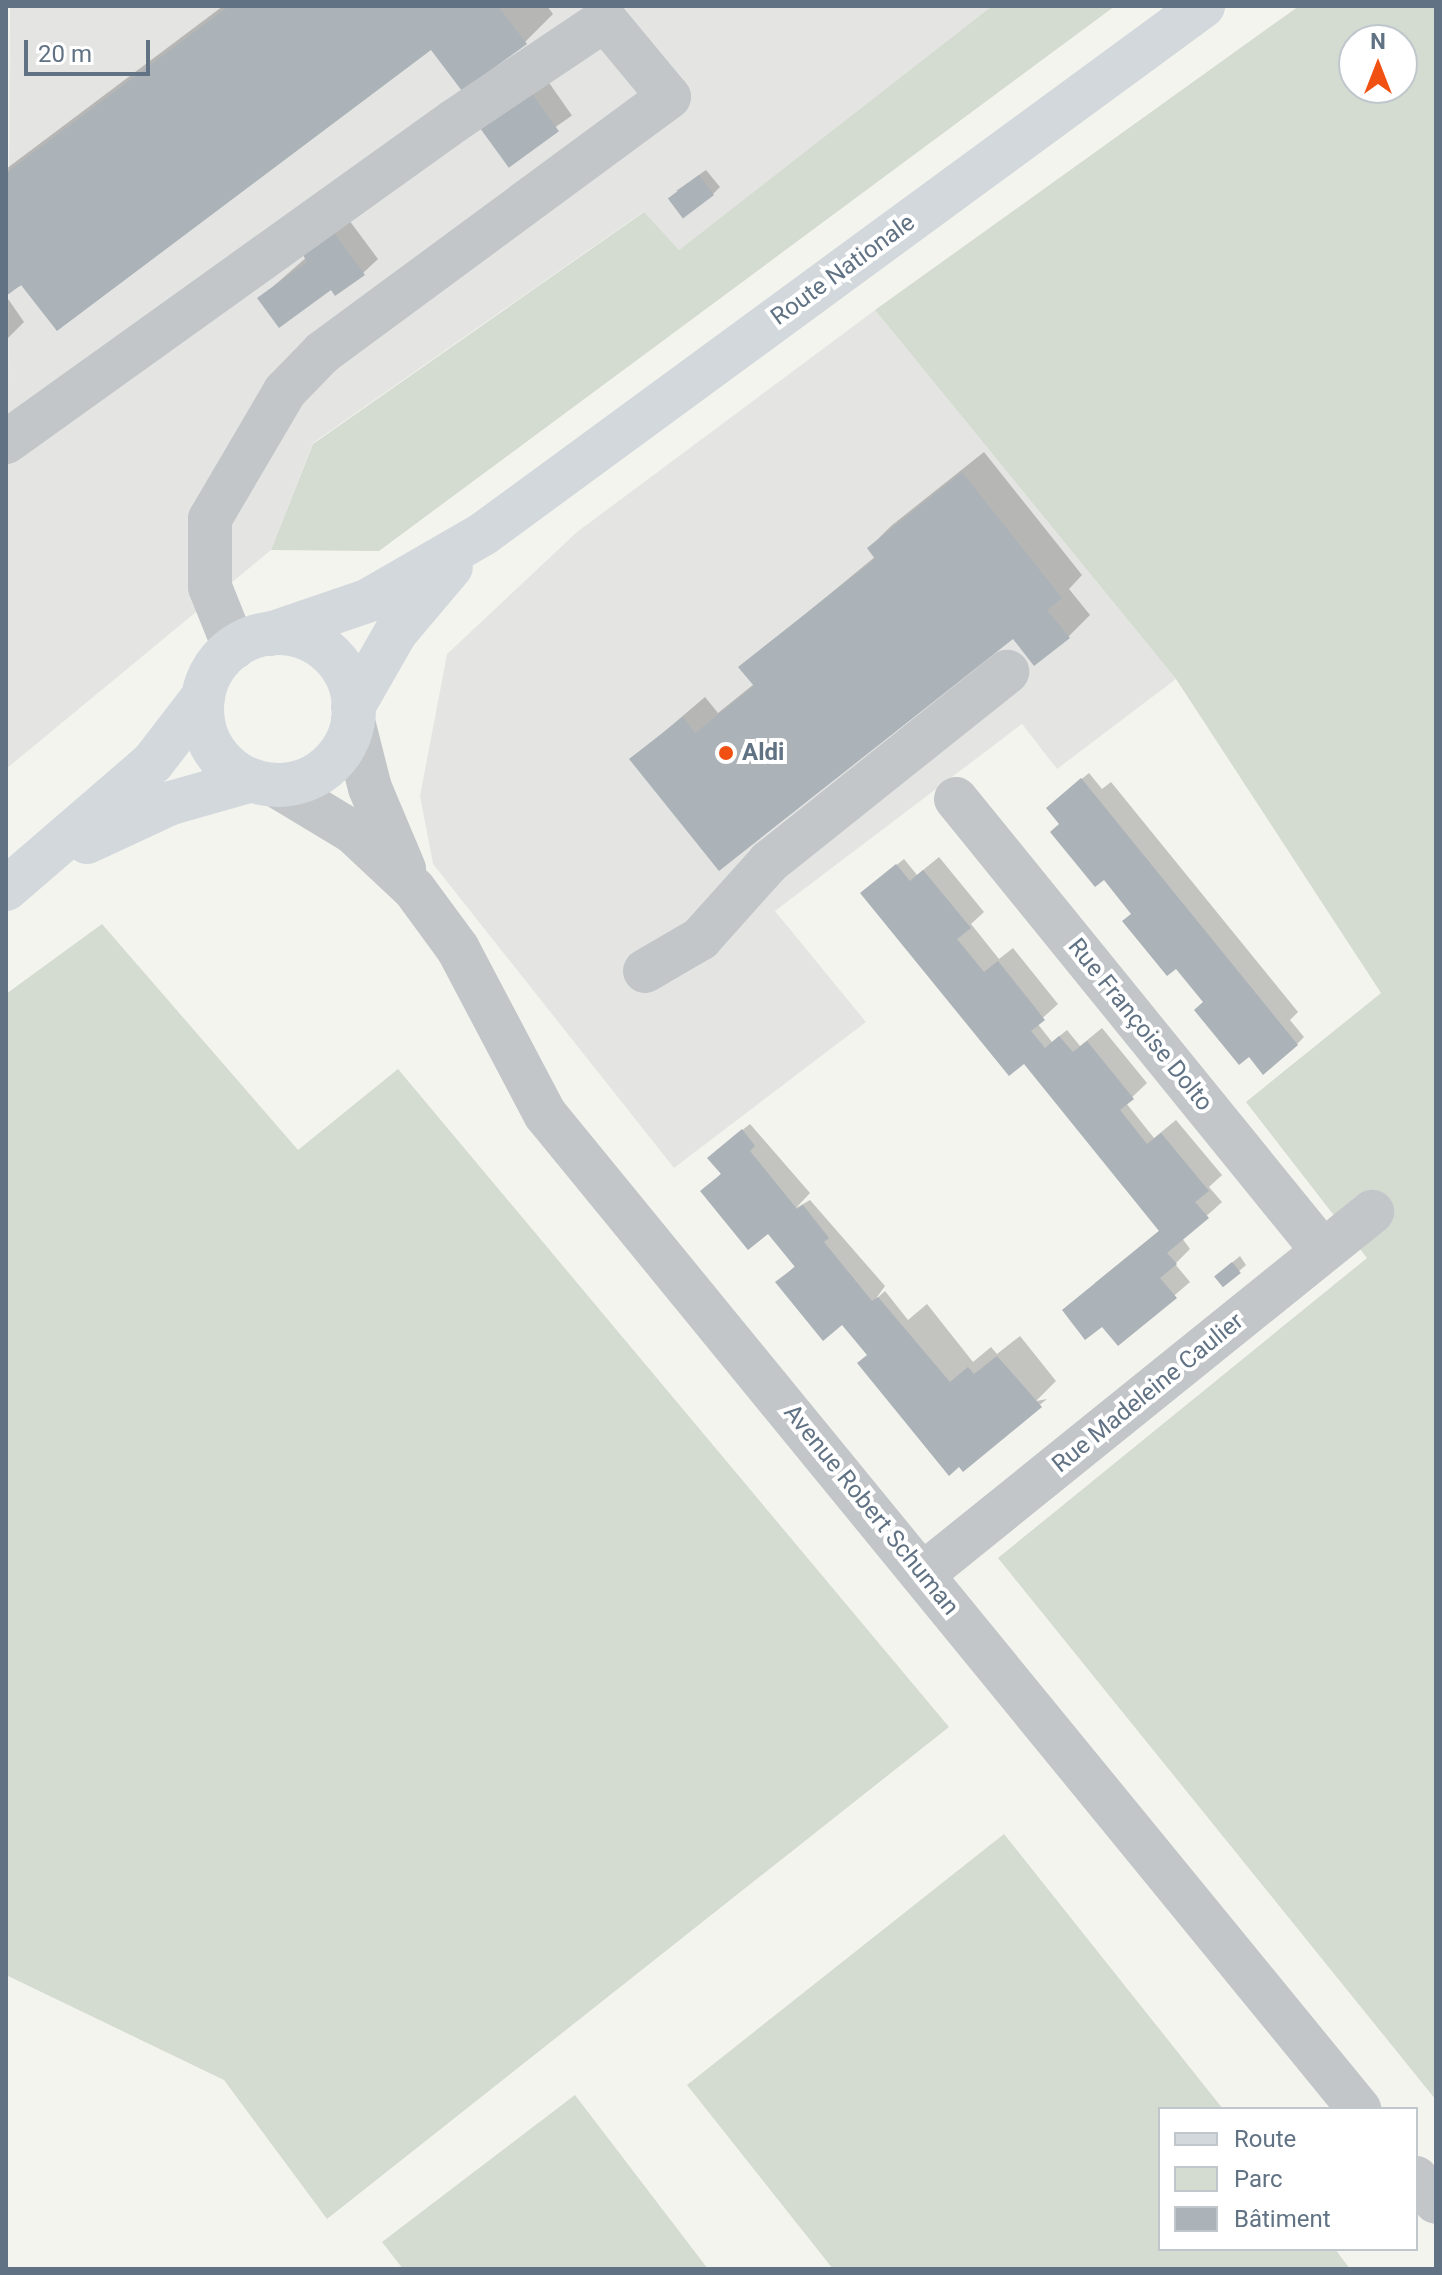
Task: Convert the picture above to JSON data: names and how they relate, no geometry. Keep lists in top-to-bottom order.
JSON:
{
  "streets": {
    "main road": ["Route Nationale"],
    "street": ["Rue Françoise Dolto", "Rue Madeleine Caulier", "Avenue Robert Schuman"]
  },
  "crossings": [
    ["Route Nationale", "Avenue Robert Schuman"],
    ["Rue Françoise Dolto", "Rue Madeleine Caulier"],
    ["Rue Madeleine Caulier", "Avenue Robert Schuman"]
  ],
  "places": ["Aldi"],
  "legend": ["Route", "Parc", "Bâtiment"],
  "scale_bar": "20 m",
  "north": "top"
}
